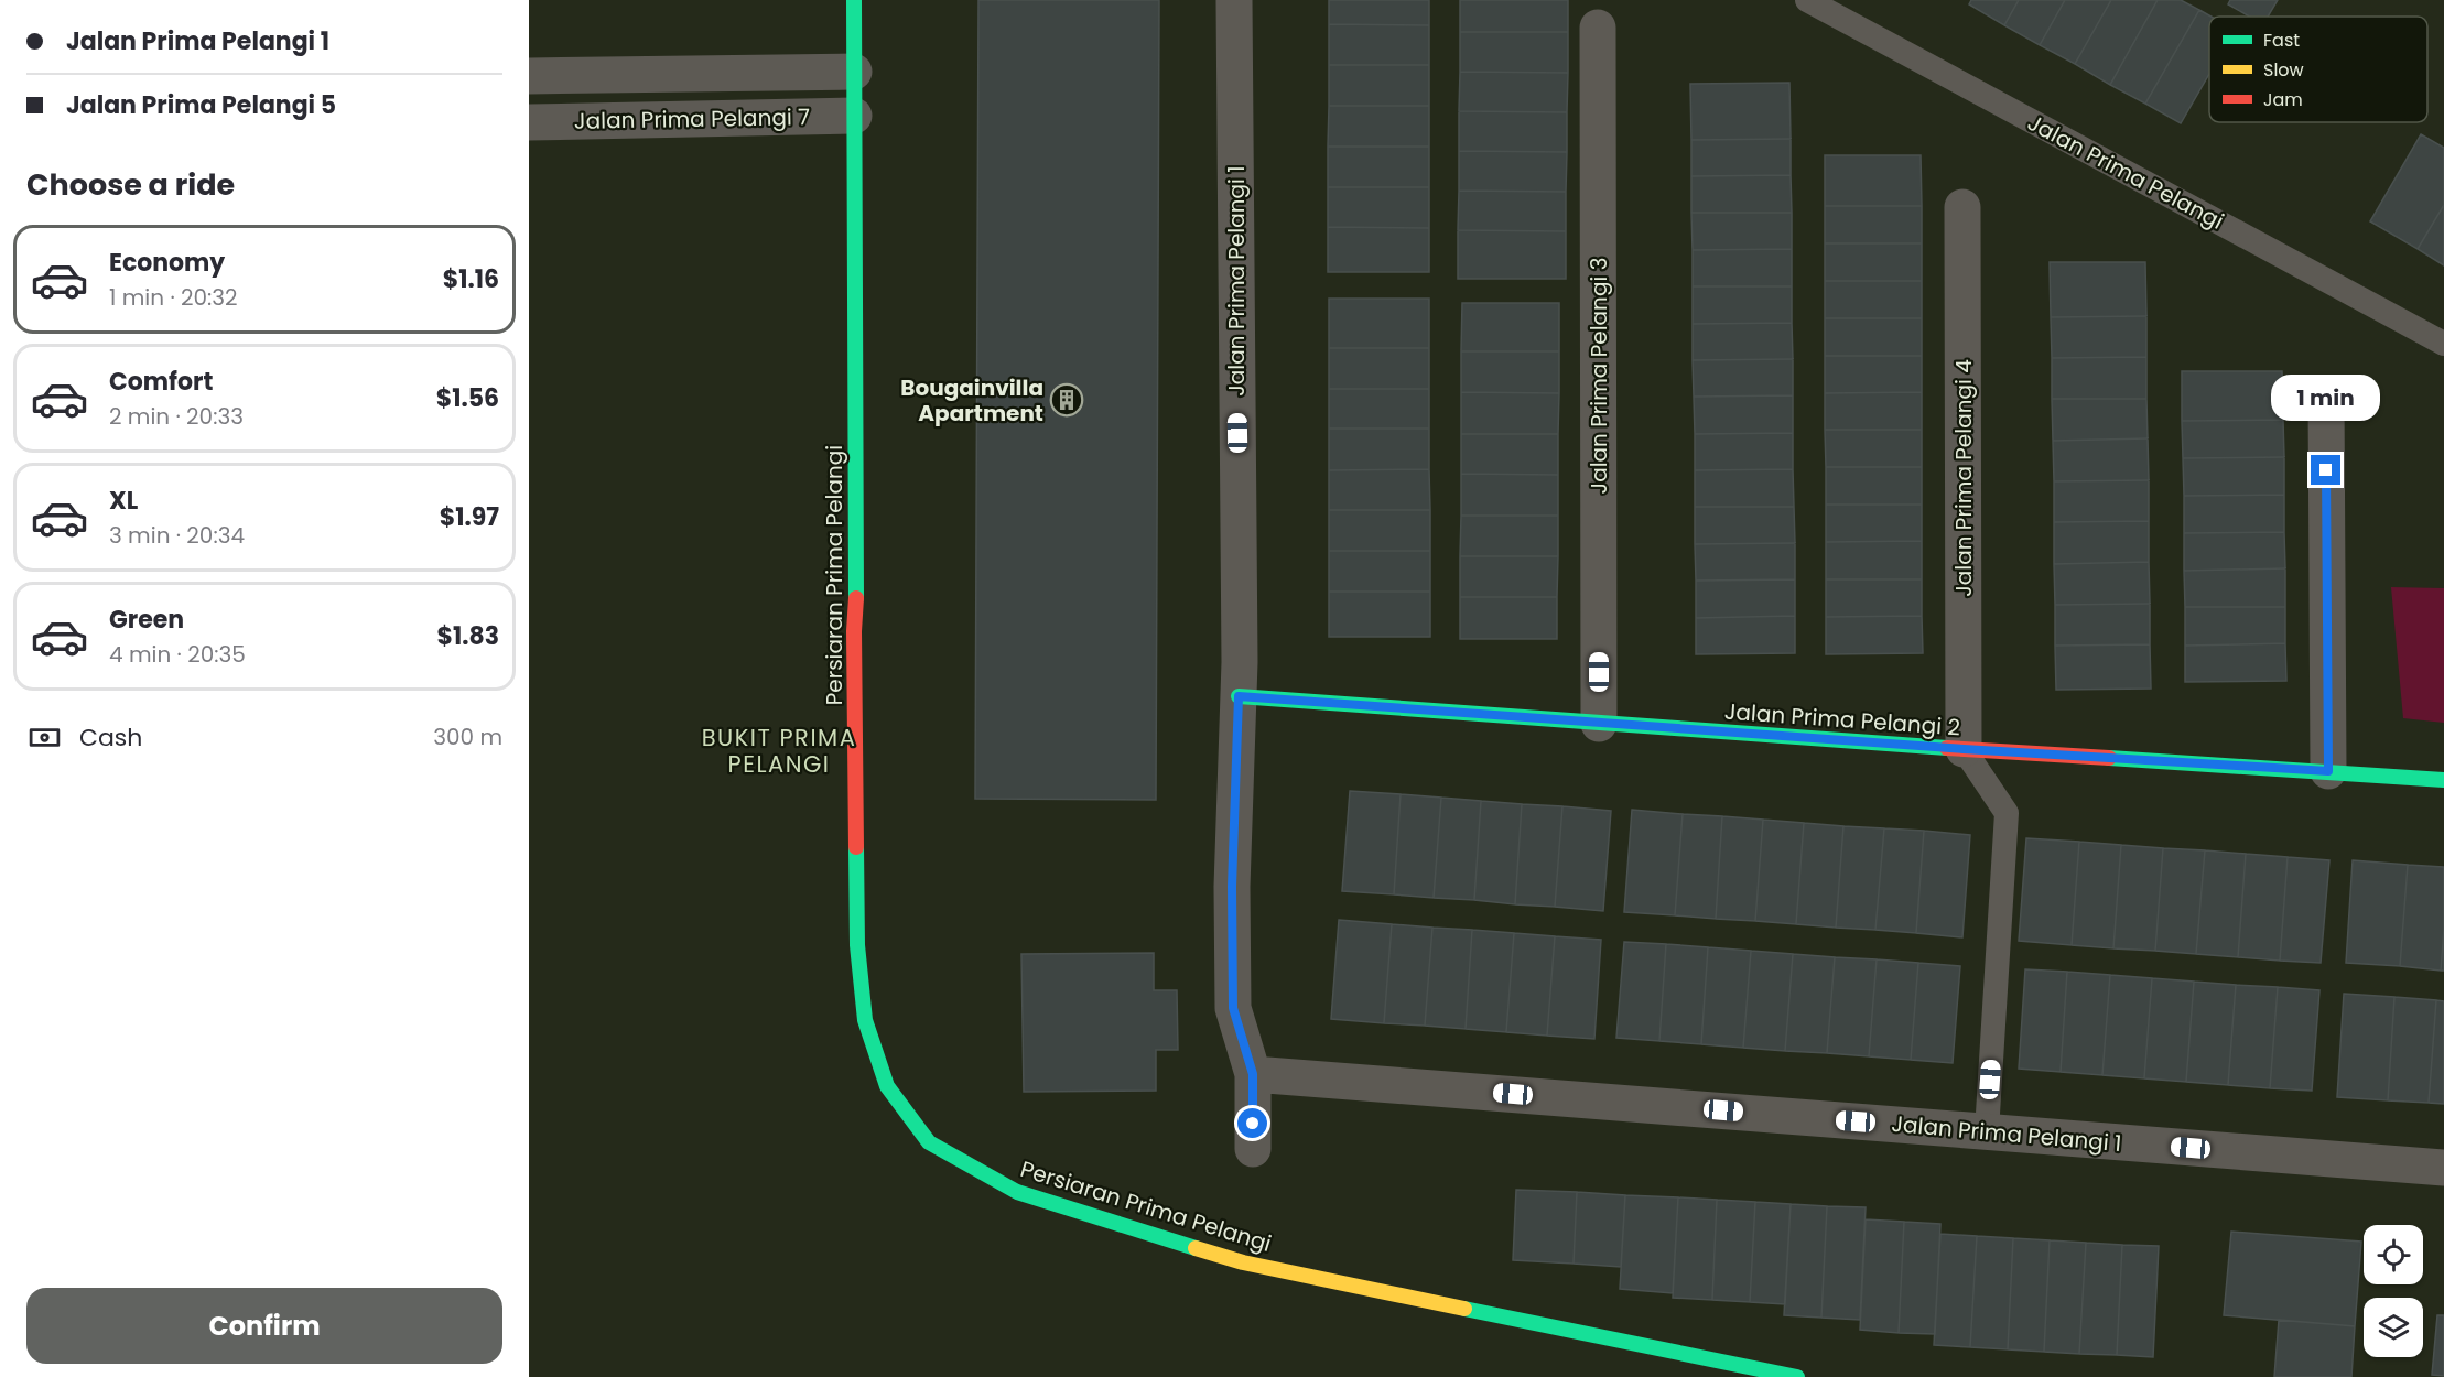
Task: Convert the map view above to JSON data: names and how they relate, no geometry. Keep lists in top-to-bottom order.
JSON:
{
  "streets": {
    "street": [
      "Jalan Prima Pelangi 7",
      "Jalan Prima Pelangi 1",
      "Jalan Prima Pelangi 3",
      "Jalan Prima Pelangi 4",
      "Persiaran Prima Pelangi",
      "Jalan Prima Pelangi 2"
    ],
    "lane": ["Jalan Prima Pelangi"]
  },
  "crossings": [
    ["Jalan Prima Pelangi 7", "Persiaran Prima Pelangi"],
    ["Jalan Prima Pelangi 1", "Jalan Prima Pelangi 2"],
    ["Jalan Prima Pelangi 3", "Jalan Prima Pelangi 2"],
    ["Jalan Prima Pelangi 4", "Jalan Prima Pelangi 2"]
  ],
  "districts": ["BUKIT PRIMA PELANGI"],
  "places": {
    "building": ["Bougainvilla Apartment"]
  },
  "legend": ["Fast", "Slow", "Jam"],
  "page": {
    "banner": ["Jalan Prima Pelangi 1", "Jalan Prima Pelangi 5"],
    "heading": "Choose a ride",
    "list": [
      {
        "name": "Economy",
        "note": "1 min · 20:32",
        "value": "$1.16"
      },
      {
        "name": "Comfort",
        "note": "2 min · 20:33",
        "value": "$1.56"
      },
      {
        "name": "XL",
        "note": "3 min · 20:34",
        "value": "$1.97"
      },
      {
        "name": "Green",
        "note": "4 min · 20:35",
        "value": "$1.83"
      }
    ],
    "bubble": "1 min",
    "pay": ["Cash", "300 m"],
    "buttons": "Confirm"
  }
}
